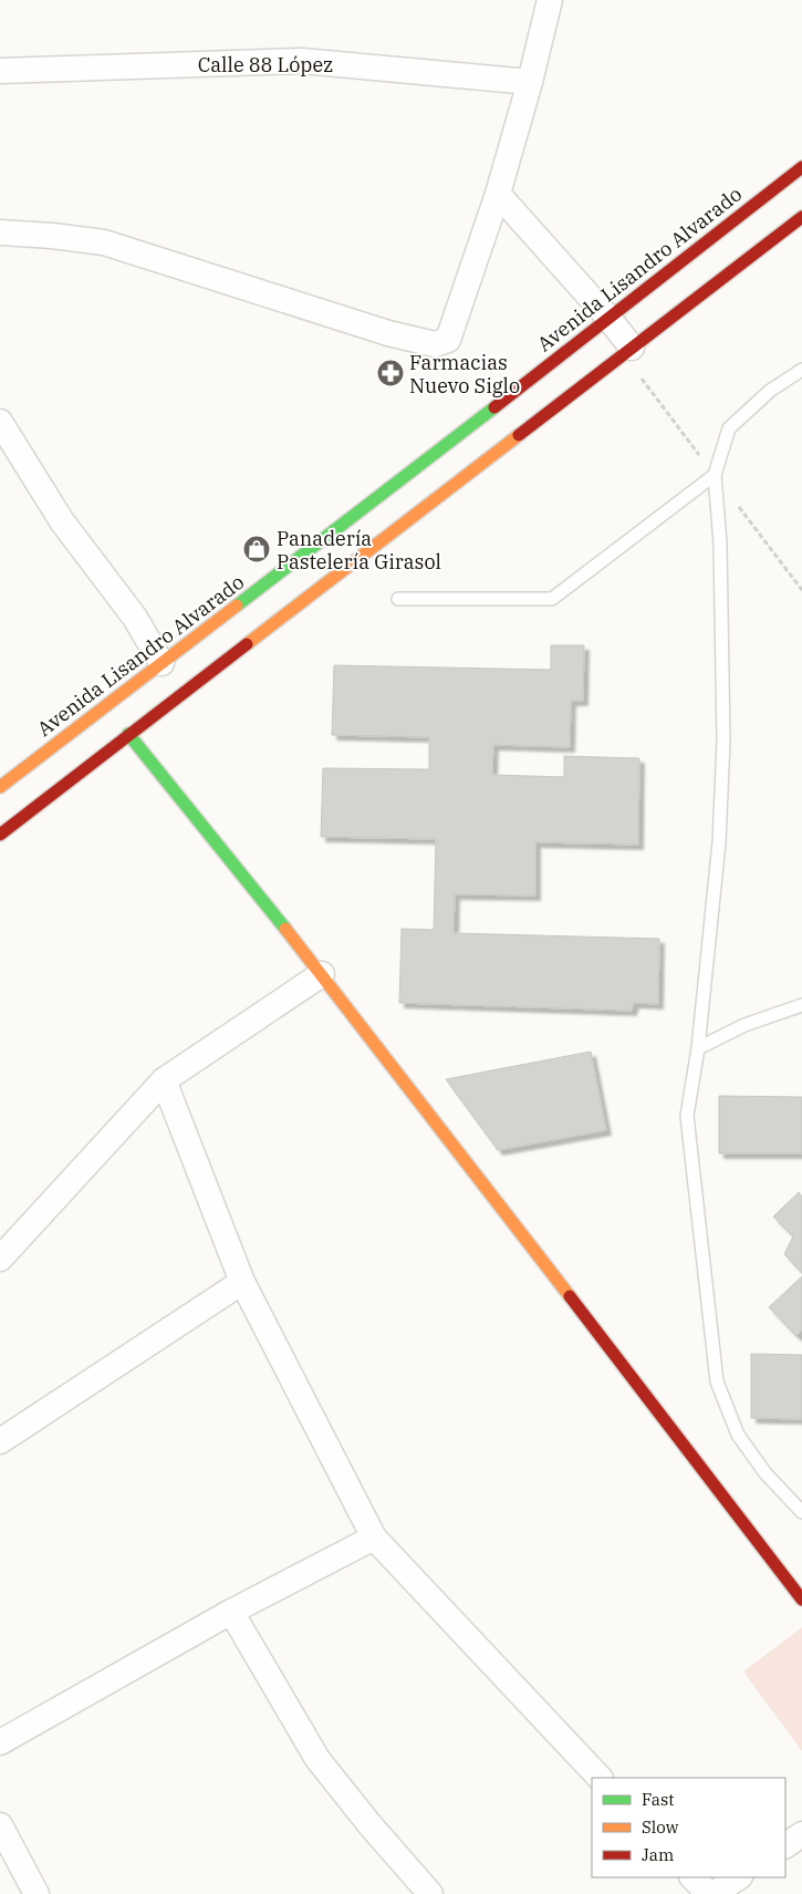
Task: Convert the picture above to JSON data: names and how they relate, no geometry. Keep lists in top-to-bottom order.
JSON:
{
  "streets": {
    "street": ["Calle 88 López", "Avenida Lisandro Alvarado"]
  },
  "places": {
    "pharmacy": ["Farmacias Nuevo Siglo"],
    "shop": ["Panadería Pastelería Girasol"]
  },
  "legend": ["Fast", "Slow", "Jam"]
}
